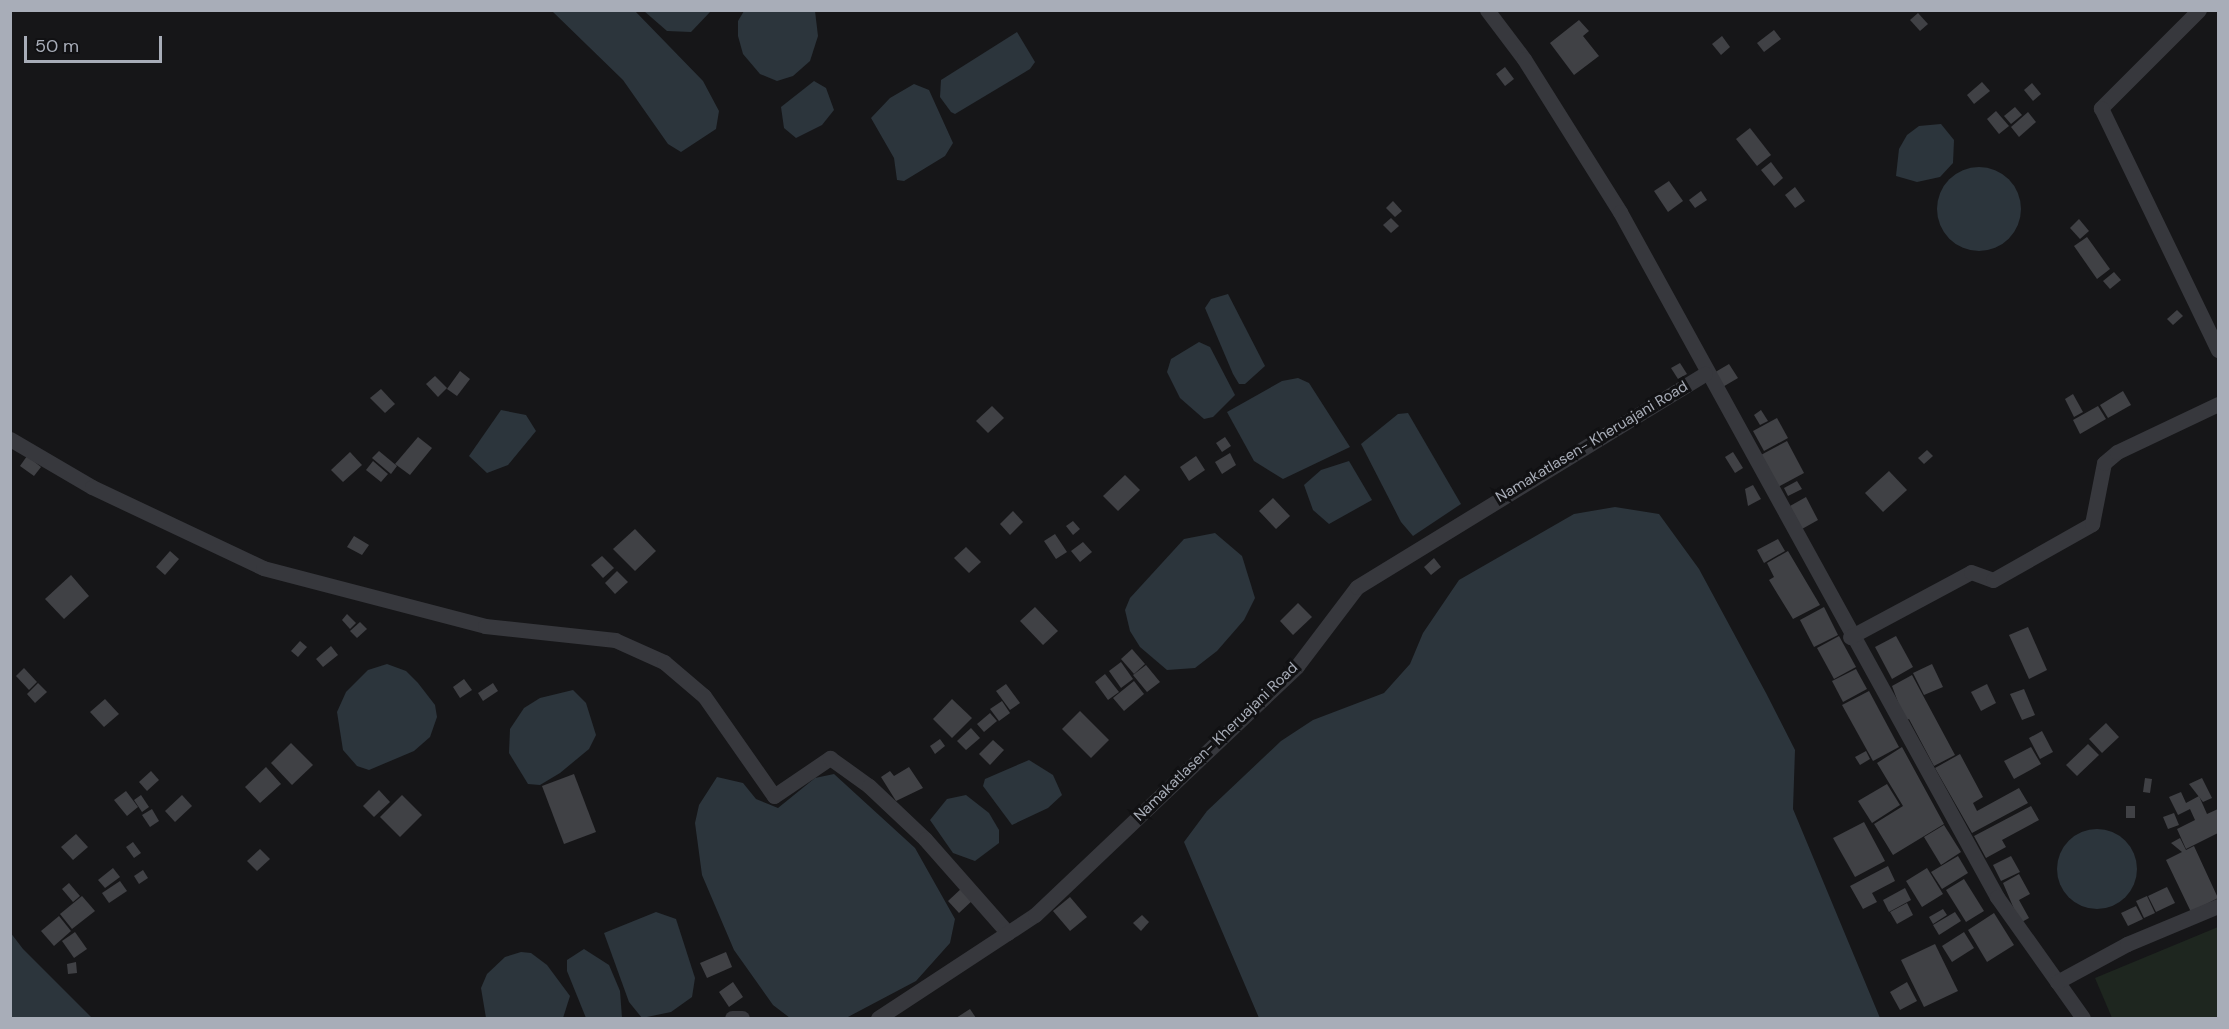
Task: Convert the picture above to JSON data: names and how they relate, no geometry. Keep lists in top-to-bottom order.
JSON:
{
  "streets": {
    "street": ["Namakatlasen- Kheruajani Road"]
  },
  "scale_bar": "50 m"
}
